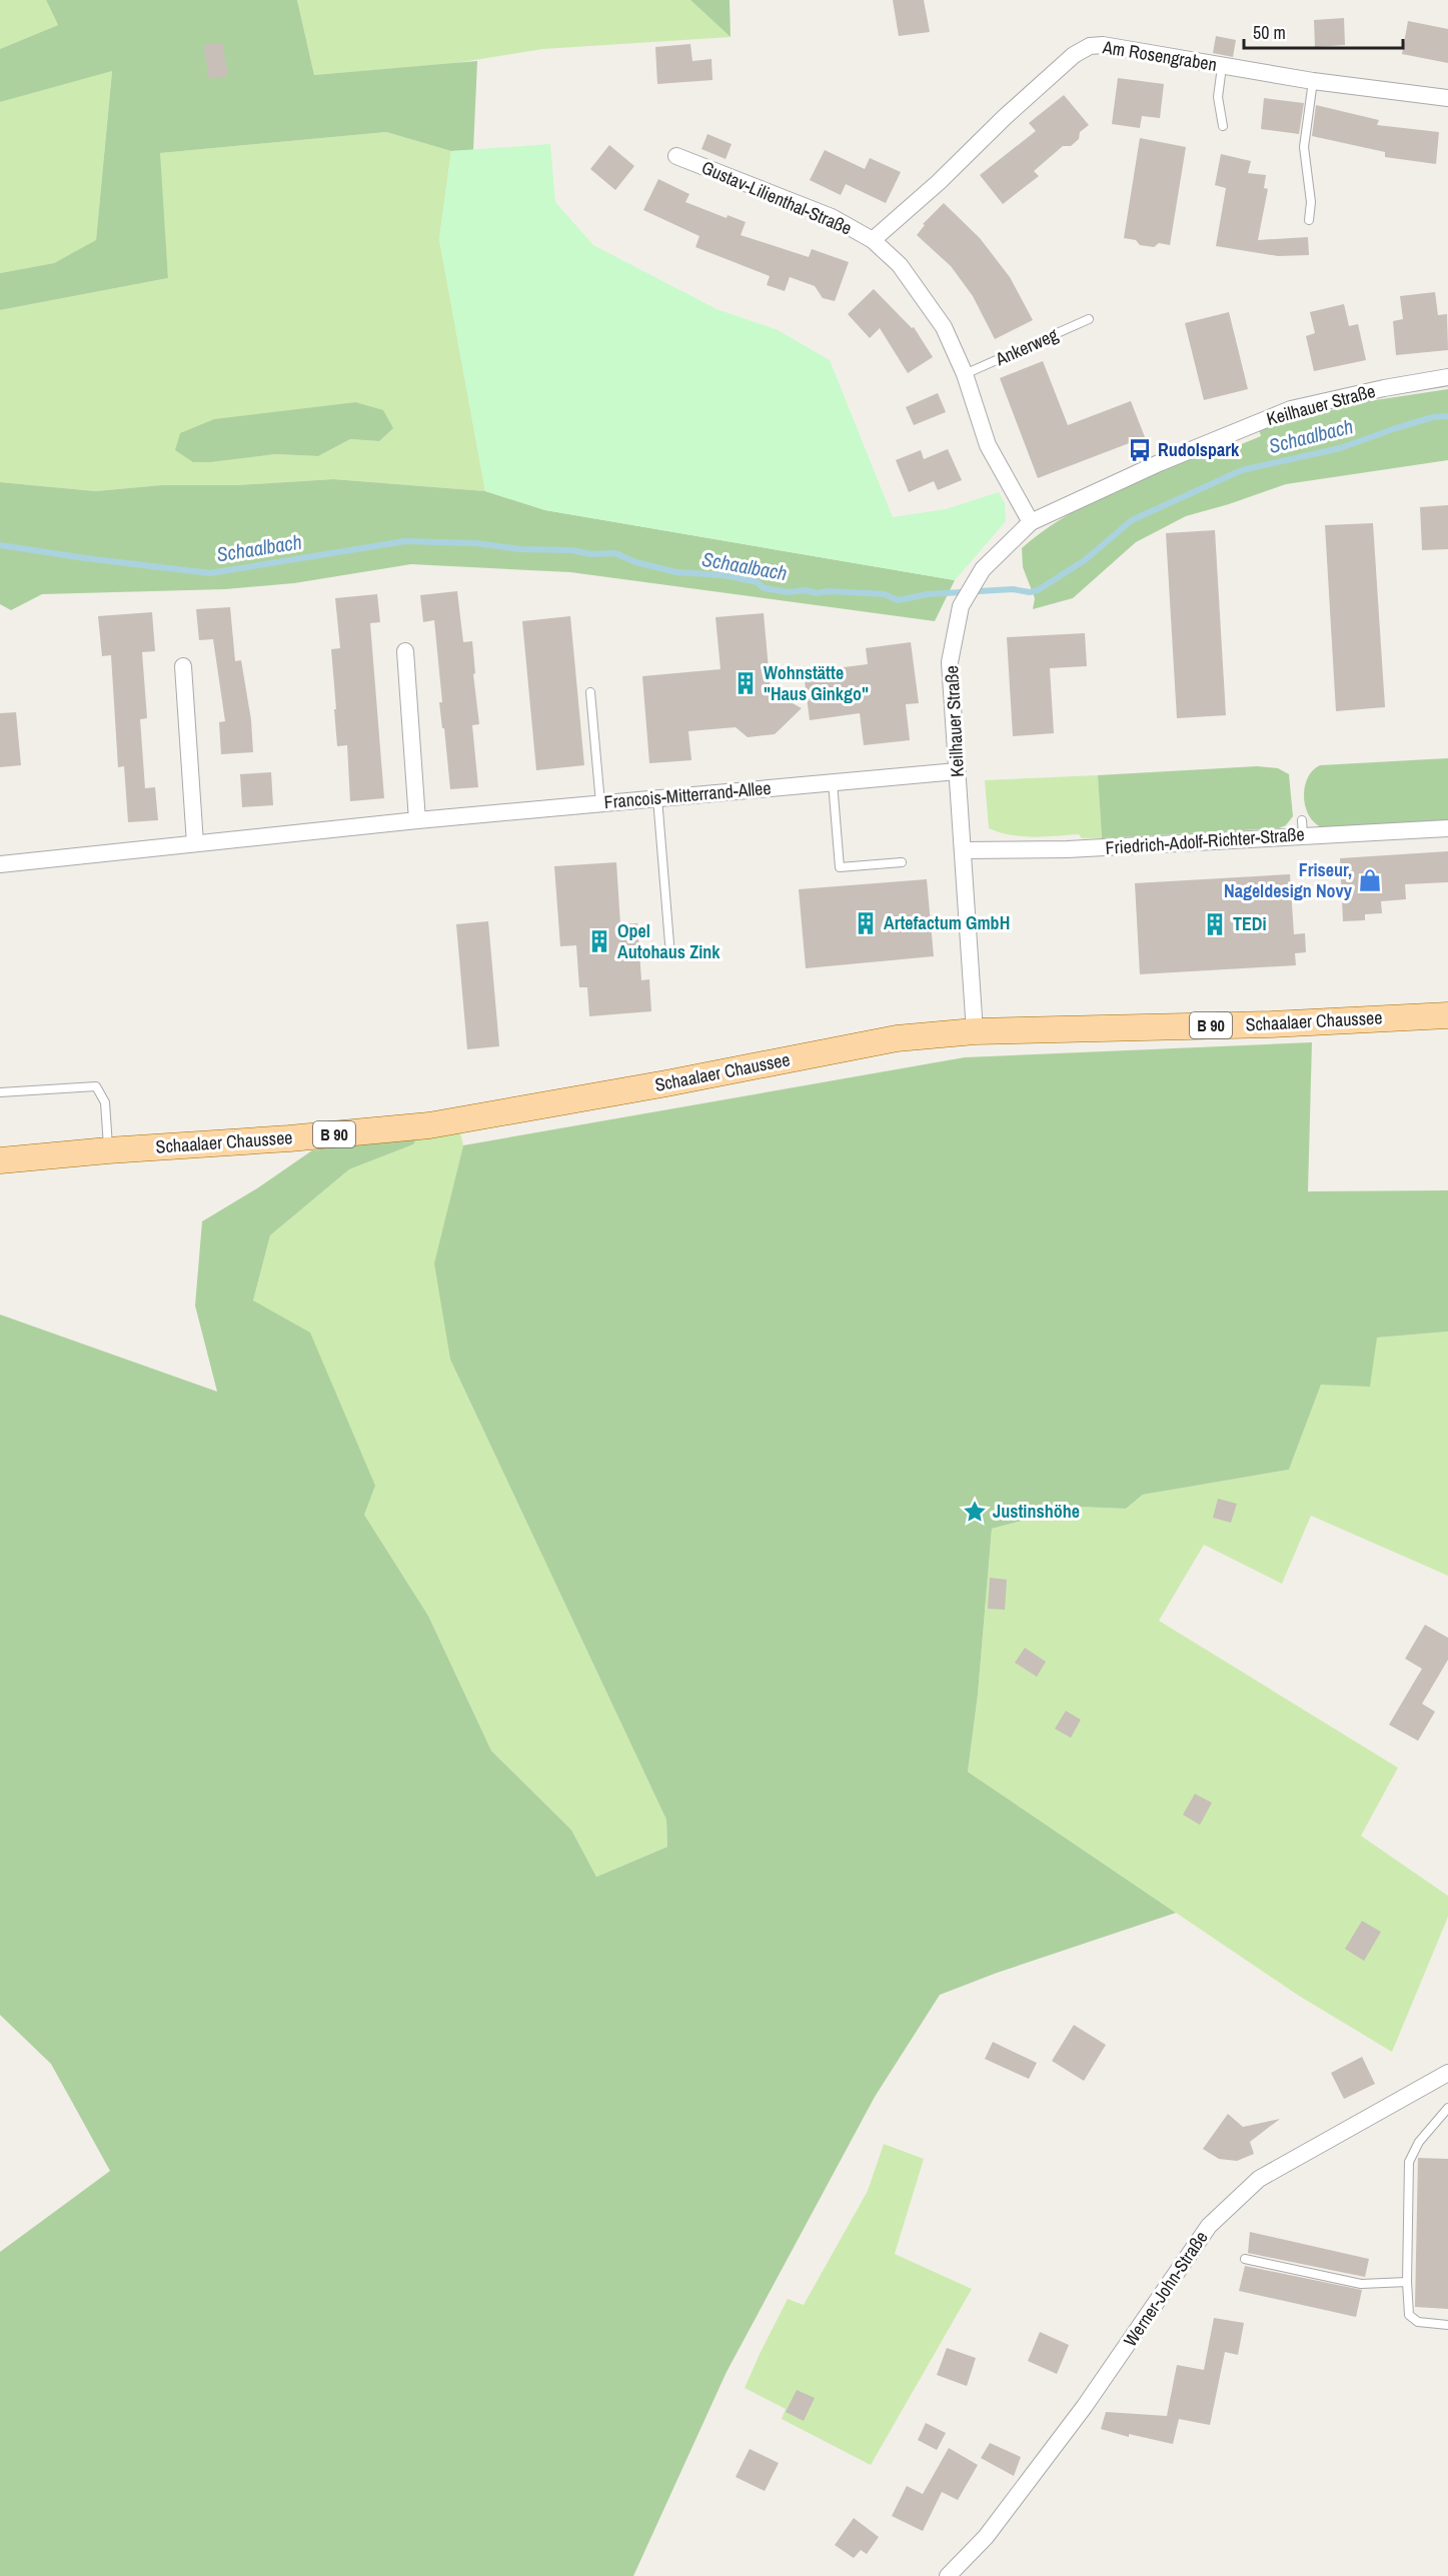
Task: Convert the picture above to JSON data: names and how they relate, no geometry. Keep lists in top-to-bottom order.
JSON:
{
  "streets": {
    "main road": ["Schaalaer Chaussee", "B 90"],
    "street": [
      "Am Rosengraben",
      "Gustav-Lilienthal-Straße",
      "Keilhauer Straße",
      "Francois-Mitterrand-Allee",
      "Friedrich-Adolf-Richter-Straße",
      "Werner-John-Straße"
    ],
    "lane": ["Ankerweg"]
  },
  "crossings": [
    ["Am Rosengraben", "Gustav-Lilienthal-Straße"],
    ["Gustav-Lilienthal-Straße", "Ankerweg"],
    ["Gustav-Lilienthal-Straße", "Keilhauer Straße"],
    ["Keilhauer Straße", "Francois-Mitterrand-Allee"],
    ["Keilhauer Straße", "Friedrich-Adolf-Richter-Straße"],
    ["Keilhauer Straße", "Schaalaer Chaussee"]
  ],
  "water": ["Schaalbach"],
  "places": {
    "bus stop": ["Rudolspark"],
    "building": [
      "Wohnstätte \"Haus Ginkgo\"",
      "Artefactum GmbH",
      "TEDi",
      "Opel Autohaus Zink"
    ],
    "shop": ["Friseur, Nageldesign Novy"],
    "place": ["Justinshöhe"]
  },
  "scale_bar": "50 m"
}
